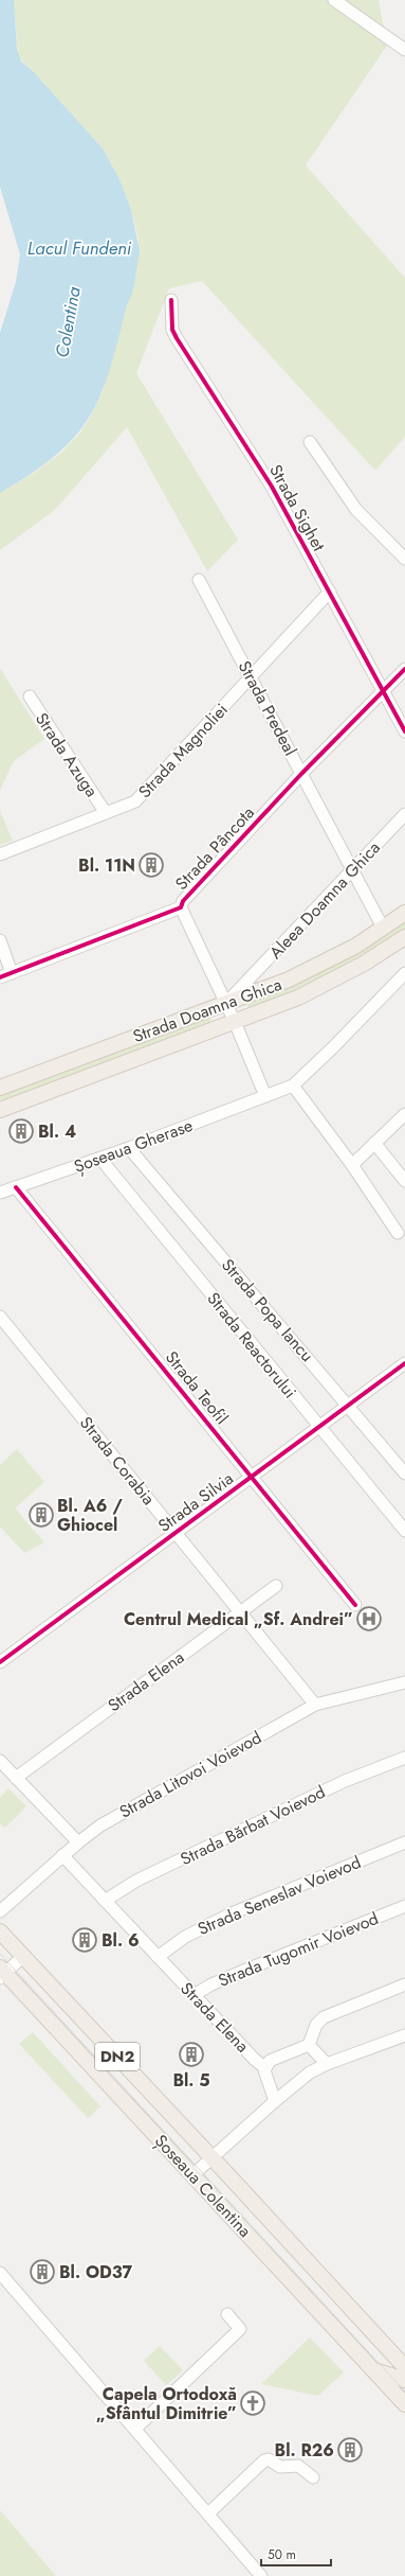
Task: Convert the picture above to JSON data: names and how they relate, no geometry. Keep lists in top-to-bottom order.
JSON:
{
  "streets": {
    "main road": ["Strada Doamna Ghica", "DN2", "Șoseaua Colentina"],
    "street": [
      "Strada Sighet",
      "Strada Predeal",
      "Strada Magnoliei",
      "Strada Azuga",
      "Strada Pâncota",
      "Aleea Doamna Ghica",
      "Șoseaua Gherase",
      "Strada Popa Iancu",
      "Strada Reactorului",
      "Strada Teofil",
      "Strada Corabia",
      "Strada Silvia",
      "Strada Elena",
      "Strada Litovoi Voievod",
      "Strada Bărbat Voievod",
      "Strada Seneslav Voievod",
      "Strada Tugomir Voievod"
    ]
  },
  "crossings": [
    ["Strada Sighet", "Strada Magnoliei"],
    ["Strada Sighet", "Strada Pâncota"],
    ["Strada Predeal", "Strada Magnoliei"],
    ["Strada Predeal", "Strada Pâncota"],
    ["Strada Predeal", "Aleea Doamna Ghica"],
    ["Strada Predeal", "Strada Doamna Ghica"],
    ["Strada Magnoliei", "Strada Azuga"],
    ["Aleea Doamna Ghica", "Strada Doamna Ghica"],
    ["Șoseaua Gherase", "Strada Popa Iancu"],
    ["Șoseaua Gherase", "Strada Reactorului"],
    ["Șoseaua Gherase", "Strada Teofil"],
    ["Strada Popa Iancu", "Strada Silvia"],
    ["Strada Reactorului", "Strada Silvia"],
    ["Strada Teofil", "Strada Silvia"],
    ["Strada Corabia", "Strada Silvia"],
    ["Strada Corabia", "Strada Elena"],
    ["Strada Corabia", "Strada Litovoi Voievod"],
    ["Strada Elena", "Strada Litovoi Voievod"],
    ["Strada Elena", "Strada Bărbat Voievod"],
    ["Strada Elena", "Strada Seneslav Voievod"],
    ["Strada Elena", "Strada Tugomir Voievod"]
  ],
  "water": ["Lacul Fundeni", "Colentina"],
  "places": {
    "building": [
      "Bl. 11N",
      "Bl. 4",
      "Bl. A6 / Ghiocel",
      "Bl. 6",
      "Bl. 5",
      "Bl. OD37",
      "Bl. R26"
    ],
    "hospital": ["Centrul Medical „Sf. Andrei”"],
    "church": ["Capela Ortodoxă „Sfântul Dimitrie”"]
  },
  "scale_bar": "50 m"
}
